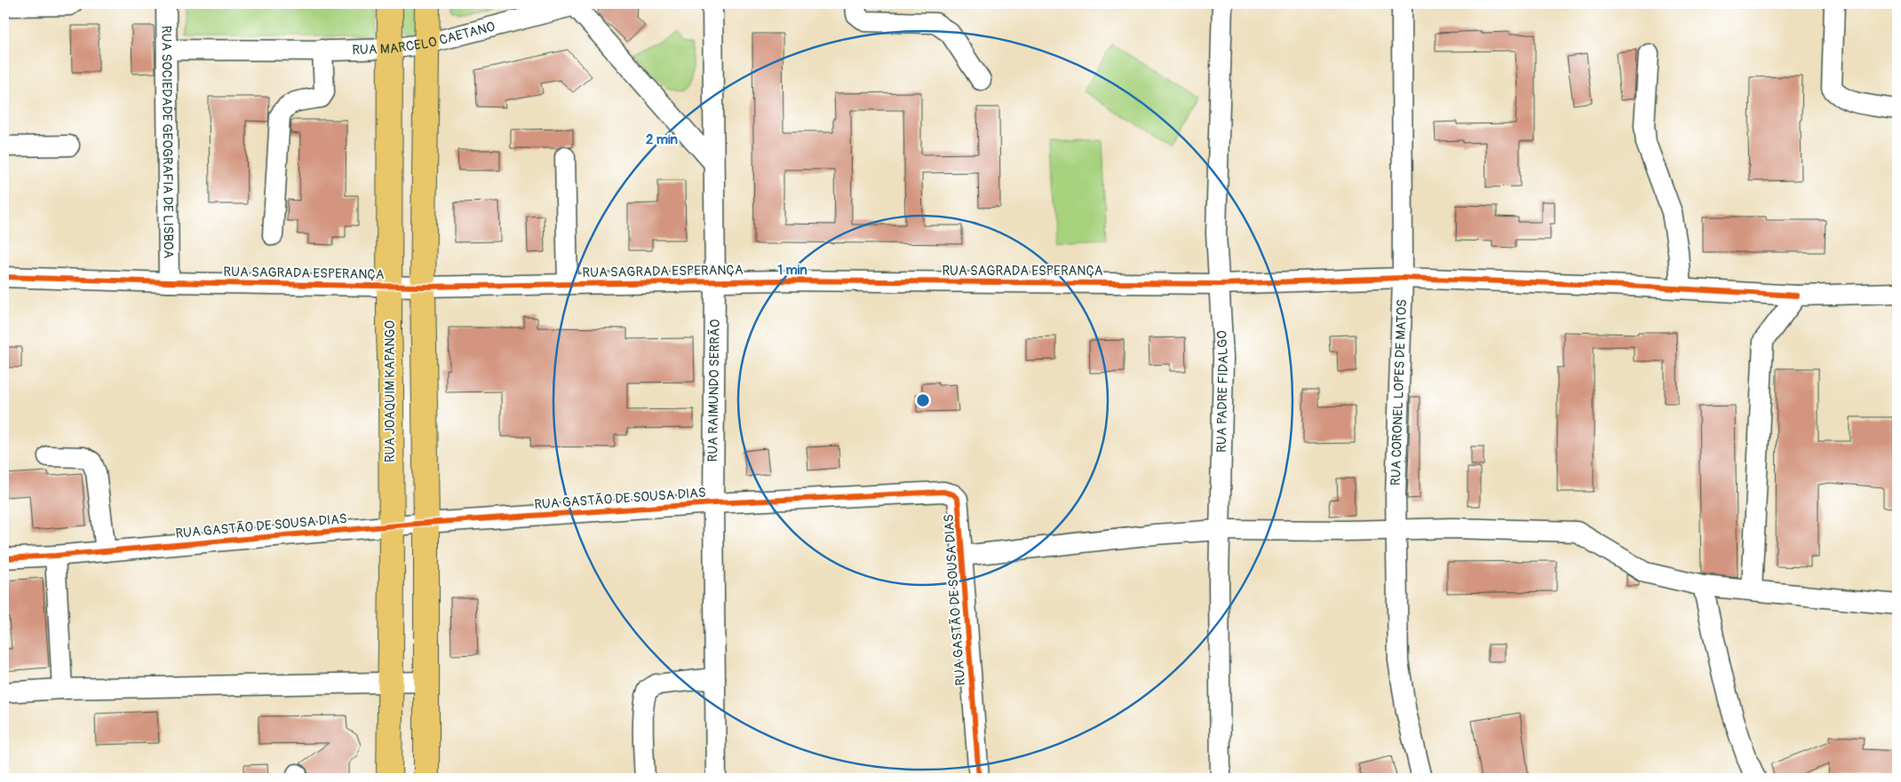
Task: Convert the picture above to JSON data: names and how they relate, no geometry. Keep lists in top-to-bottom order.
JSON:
{
  "streets": {
    "main road": ["RUA JOAQUIM KAPANGO"],
    "street": [
      "RUA MARCELO CAETANO",
      "RUA SOCIEDADE GEOGRAFIA DE LISBOA",
      "RUA SAGRADA ESPERANÇA",
      "RUA RAIMUNDO SERRÃO",
      "RUA PADRE FIDALGO",
      "RUA CORONEL LOPES DE MATOS",
      "RUA GASTÃO DE SOUSA DIAS"
    ]
  },
  "crossings": [
    ["RUA MARCELO CAETANO", "RUA SOCIEDADE GEOGRAFIA DE LISBOA"],
    ["RUA MARCELO CAETANO", "RUA RAIMUNDO SERRÃO"],
    ["RUA MARCELO CAETANO", "RUA JOAQUIM KAPANGO"],
    ["RUA SOCIEDADE GEOGRAFIA DE LISBOA", "RUA SAGRADA ESPERANÇA"],
    ["RUA SAGRADA ESPERANÇA", "RUA RAIMUNDO SERRÃO"],
    ["RUA SAGRADA ESPERANÇA", "RUA PADRE FIDALGO"],
    ["RUA SAGRADA ESPERANÇA", "RUA JOAQUIM KAPANGO"],
    ["RUA SAGRADA ESPERANÇA", "RUA CORONEL LOPES DE MATOS"],
    ["RUA RAIMUNDO SERRÃO", "RUA GASTÃO DE SOUSA DIAS"],
    ["RUA JOAQUIM KAPANGO", "RUA GASTÃO DE SOUSA DIAS"]
  ],
  "rings": ["2 min", "1 min"]
}
